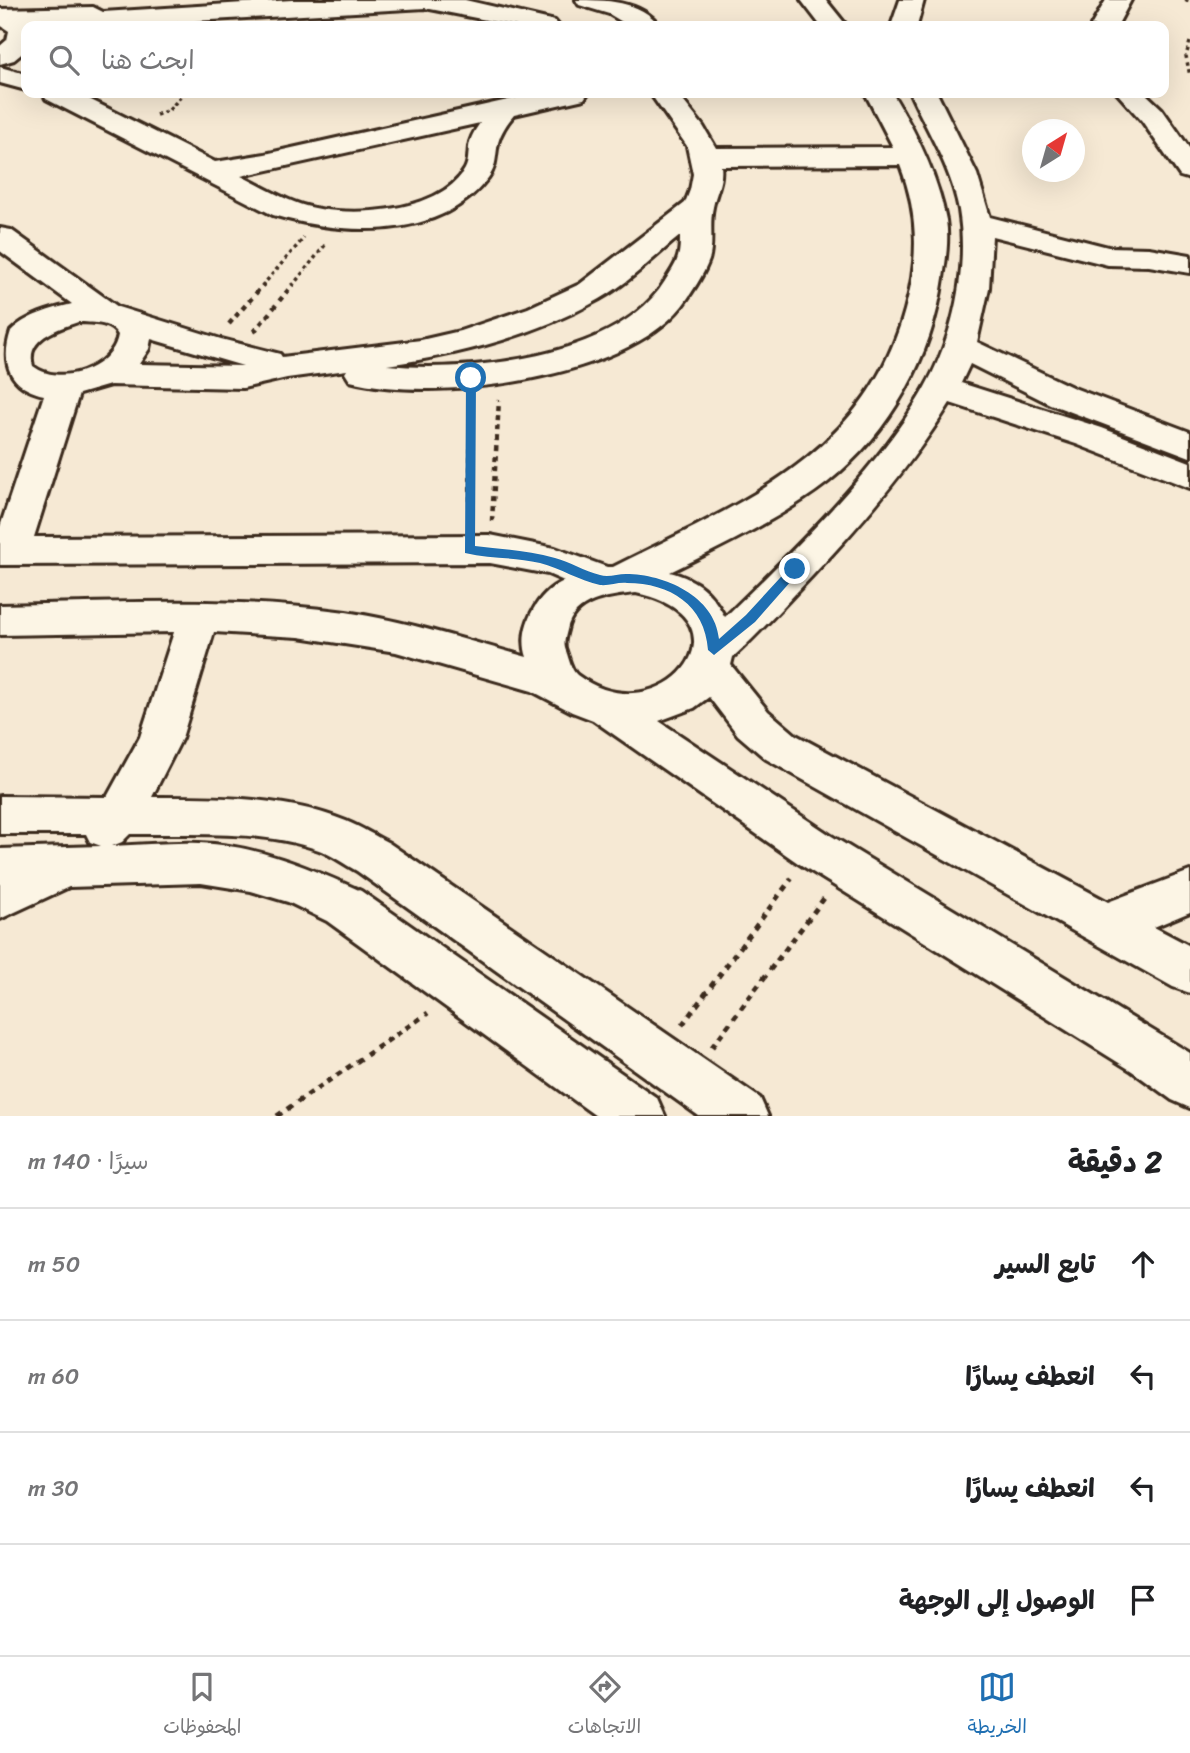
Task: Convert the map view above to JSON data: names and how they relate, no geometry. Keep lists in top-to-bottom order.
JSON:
{
  "north": "top right",
  "page": {
    "search": "ابحث هنا",
    "heading": ["2 دقيقة", "سيرًا · 140 m"],
    "list": [
      ["تابع السير", "50 m"],
      ["انعطف يسارًا", "60 m"],
      ["انعطف يسارًا", "30 m"],
      "الوصول إلى الوجهة"
    ],
    "nav": ["الخريطة", "الاتجاهات", "المحفوظات"]
  }
}
